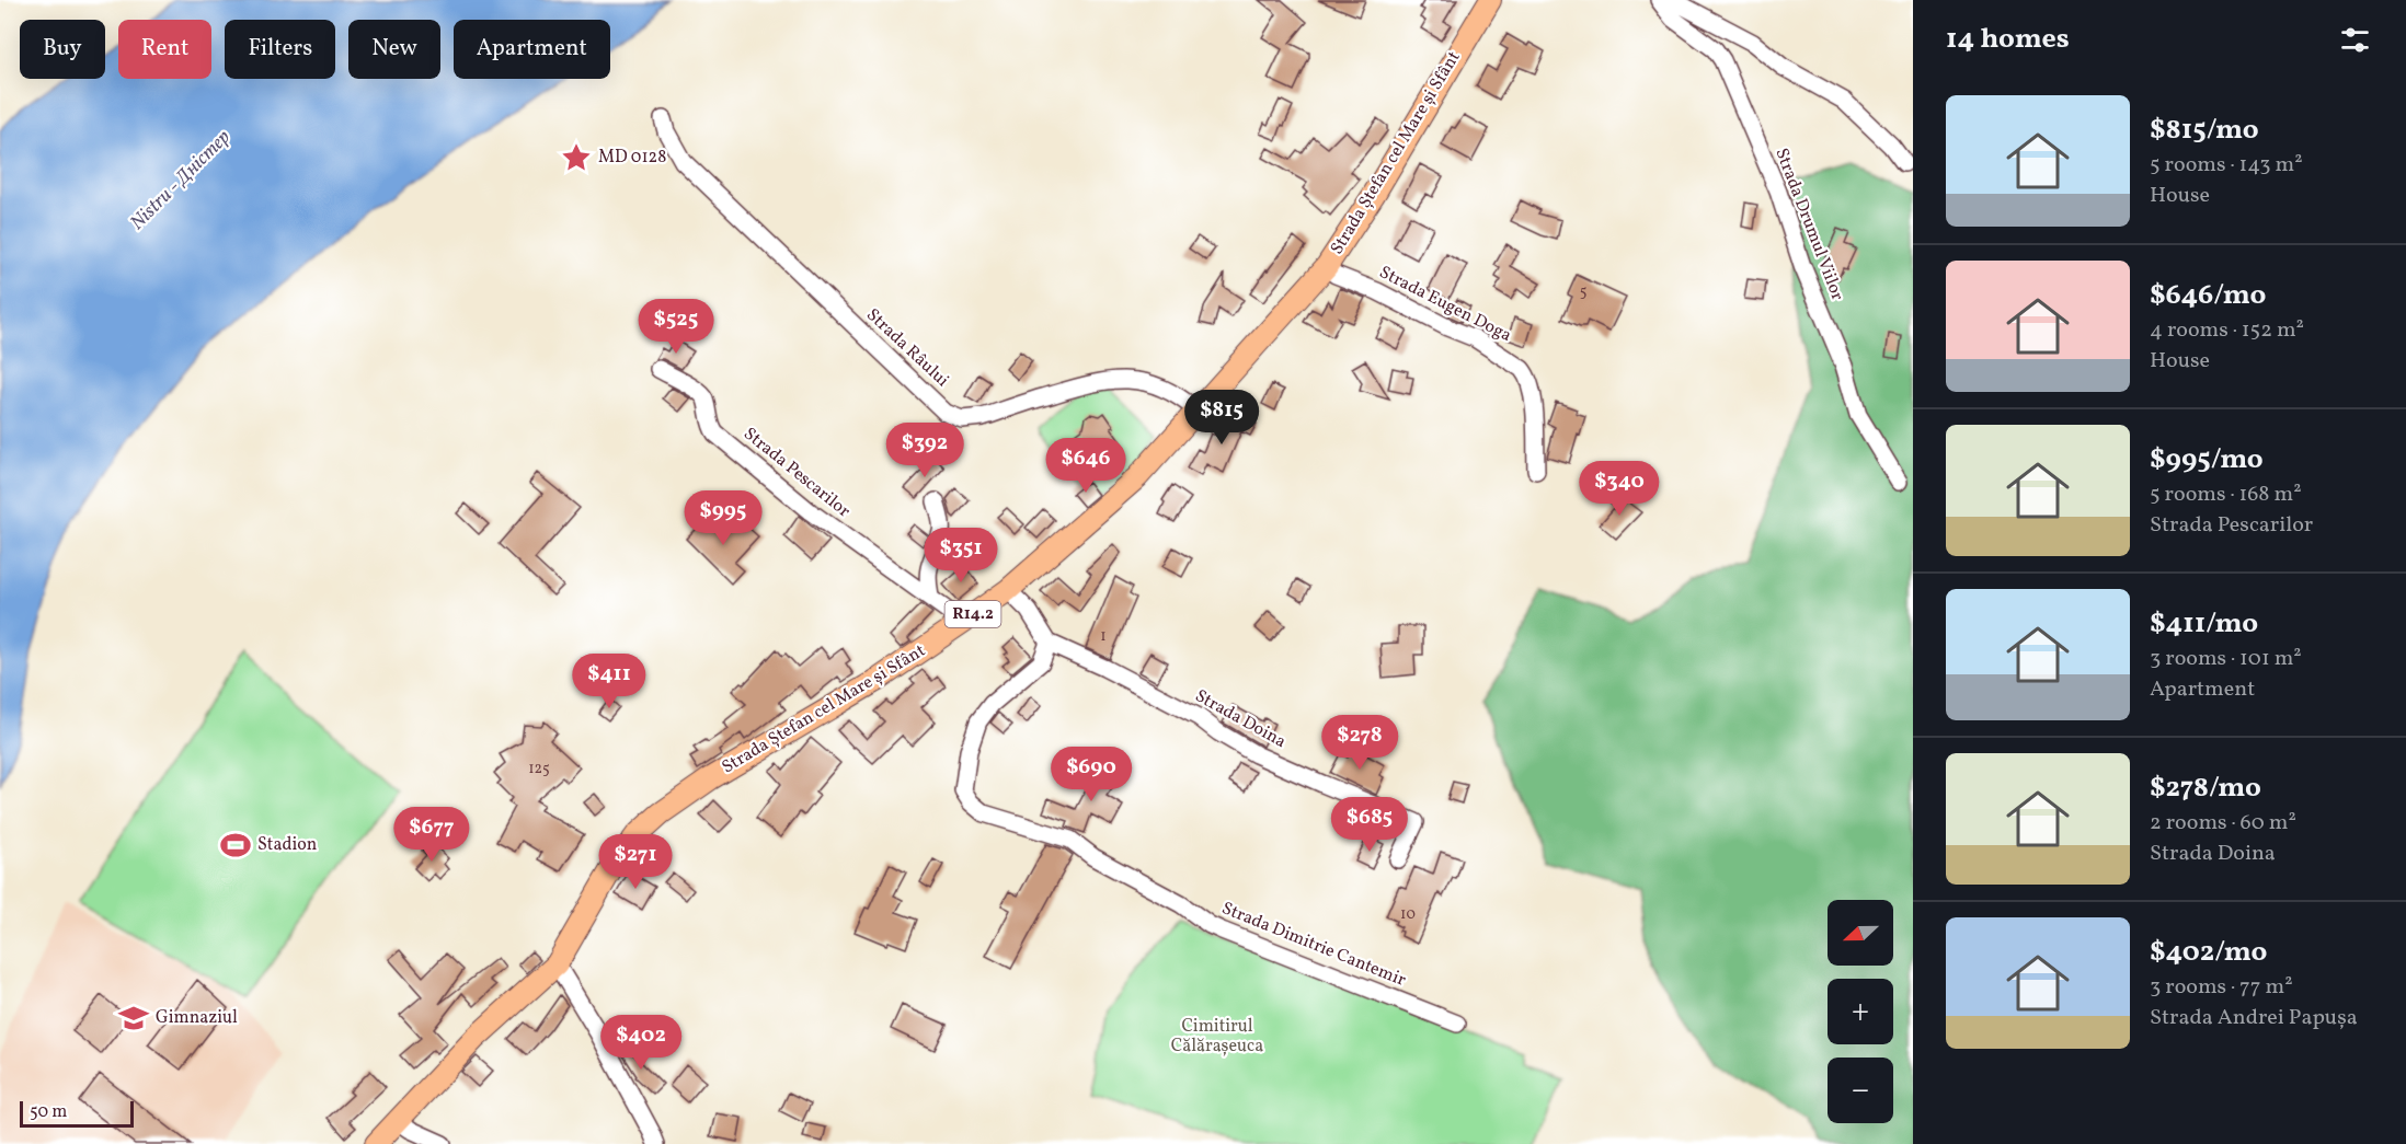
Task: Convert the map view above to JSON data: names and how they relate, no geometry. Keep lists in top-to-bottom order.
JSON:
{
  "streets": {
    "main road": ["Strada Ștefan cel Mare și Sfânt", "R14.2"],
    "street": [
      "Strada Drumul Viilor",
      "Strada Eugen Doga",
      "Strada Râului",
      "Strada Pescarilor",
      "Strada Doina",
      "Strada Dimitrie Cantemir"
    ]
  },
  "crossings": [
    ["Strada Ștefan cel Mare și Sfânt", "Strada Eugen Doga"],
    ["Strada Ștefan cel Mare și Sfânt", "Strada Râului"],
    ["Strada Ștefan cel Mare și Sfânt", "Strada Pescarilor"],
    ["Strada Doina", "Strada Dimitrie Cantemir"]
  ],
  "water": ["Nistru - Дністер"],
  "parks": ["Cimitirul Călărașeuca"],
  "places": {
    "place": ["MD 0128"],
    "sports": ["Stadion"],
    "school or university": ["Gimnaziul"]
  },
  "house_numbers": [
    "5",
    "1",
    "125",
    "10"
  ],
  "scale_bar": "50 m",
  "north": "left",
  "page": {
    "heading": "14 homes",
    "chip": [
      "Buy",
      "Rent",
      "Filters",
      "New",
      "Apartment"
    ],
    "list": [
      {
        "name": "$815/mo",
        "note": "5 rooms · 143 m² · House"
      },
      {
        "name": "$646/mo",
        "note": "4 rooms · 152 m² · House"
      },
      {
        "name": "$995/mo",
        "note": "5 rooms · 168 m² · Strada Pescarilor"
      },
      {
        "name": "$411/mo",
        "note": "3 rooms · 101 m² · Apartment"
      },
      {
        "name": "$278/mo",
        "note": "2 rooms · 60 m² · Strada Doina"
      },
      {
        "name": "$402/mo",
        "note": "3 rooms · 77 m² · Strada Andrei Papușa"
      }
    ],
    "price": [
      "$525",
      "$815",
      "$392",
      "$646",
      "$340",
      "$995",
      "$351",
      "$411",
      "$278",
      "$690",
      "$685",
      "$677",
      "$271",
      "$402"
    ],
    "map_buttons": ["+", "−"],
    "scale": "50 m"
  }
}
